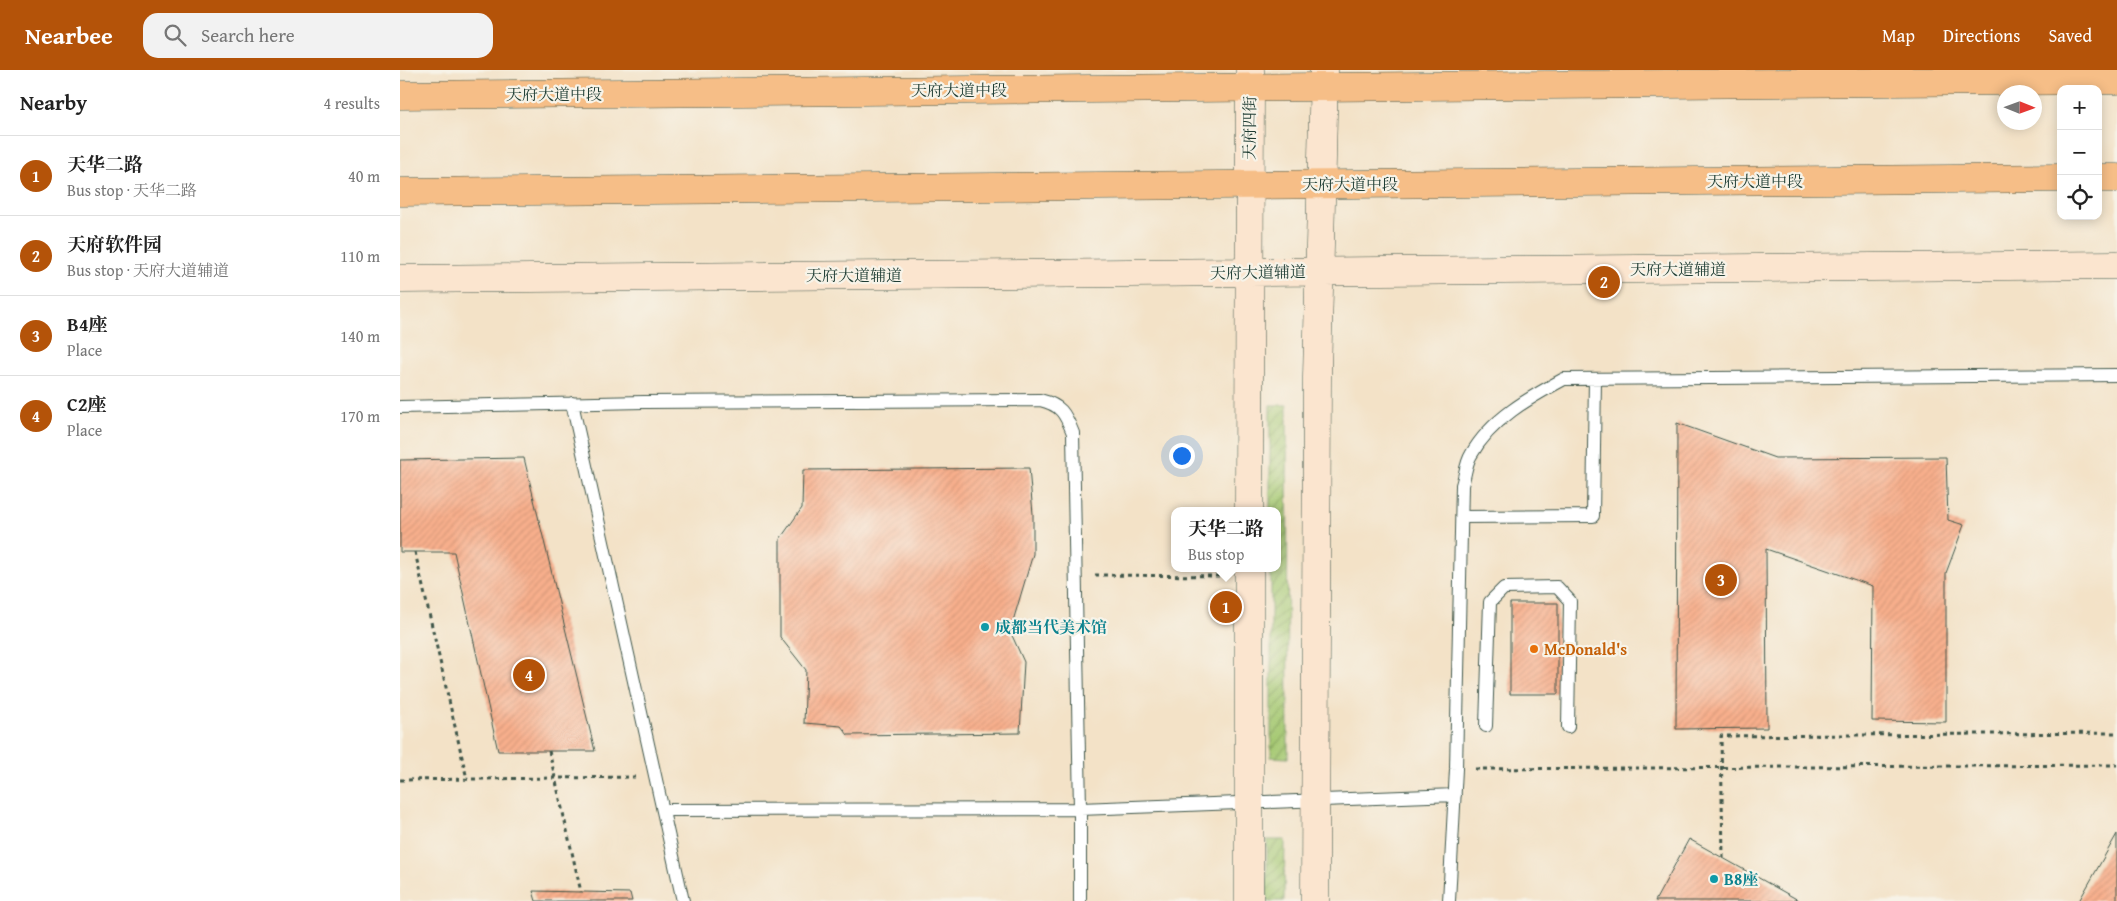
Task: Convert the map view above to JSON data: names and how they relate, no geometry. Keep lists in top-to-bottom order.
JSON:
{
  "streets": {
    "main road": ["天府大道中段"],
    "street": ["天府四街", "天府大道辅道"]
  },
  "crossings": [
    ["天府大道中段", "天府四街"],
    ["天府四街", "天府大道辅道"]
  ],
  "places": ["成都当代美术馆", "McDonald's", "B8座"],
  "north": "right",
  "page": {
    "header": "Nearbee",
    "search": "Search here",
    "nav": ["Map", "Directions", "Saved"],
    "heading": ["Nearby", "4 results"],
    "map_buttons": ["+", "−"],
    "list": [
      {
        "mark": "1",
        "name": "天华二路",
        "note": "Bus stop · 天华二路",
        "value": "40 m"
      },
      {
        "mark": "2",
        "name": "天府软件园",
        "note": "Bus stop · 天府大道辅道",
        "value": "110 m"
      },
      {
        "mark": "3",
        "name": "B4座",
        "note": "Place",
        "value": "140 m"
      },
      {
        "mark": "4",
        "name": "C2座",
        "note": "Place",
        "value": "170 m"
      }
    ],
    "pins": [
      "2",
      "3",
      "1",
      "4"
    ],
    "popup": ["天华二路", "Bus stop"]
  }
}
